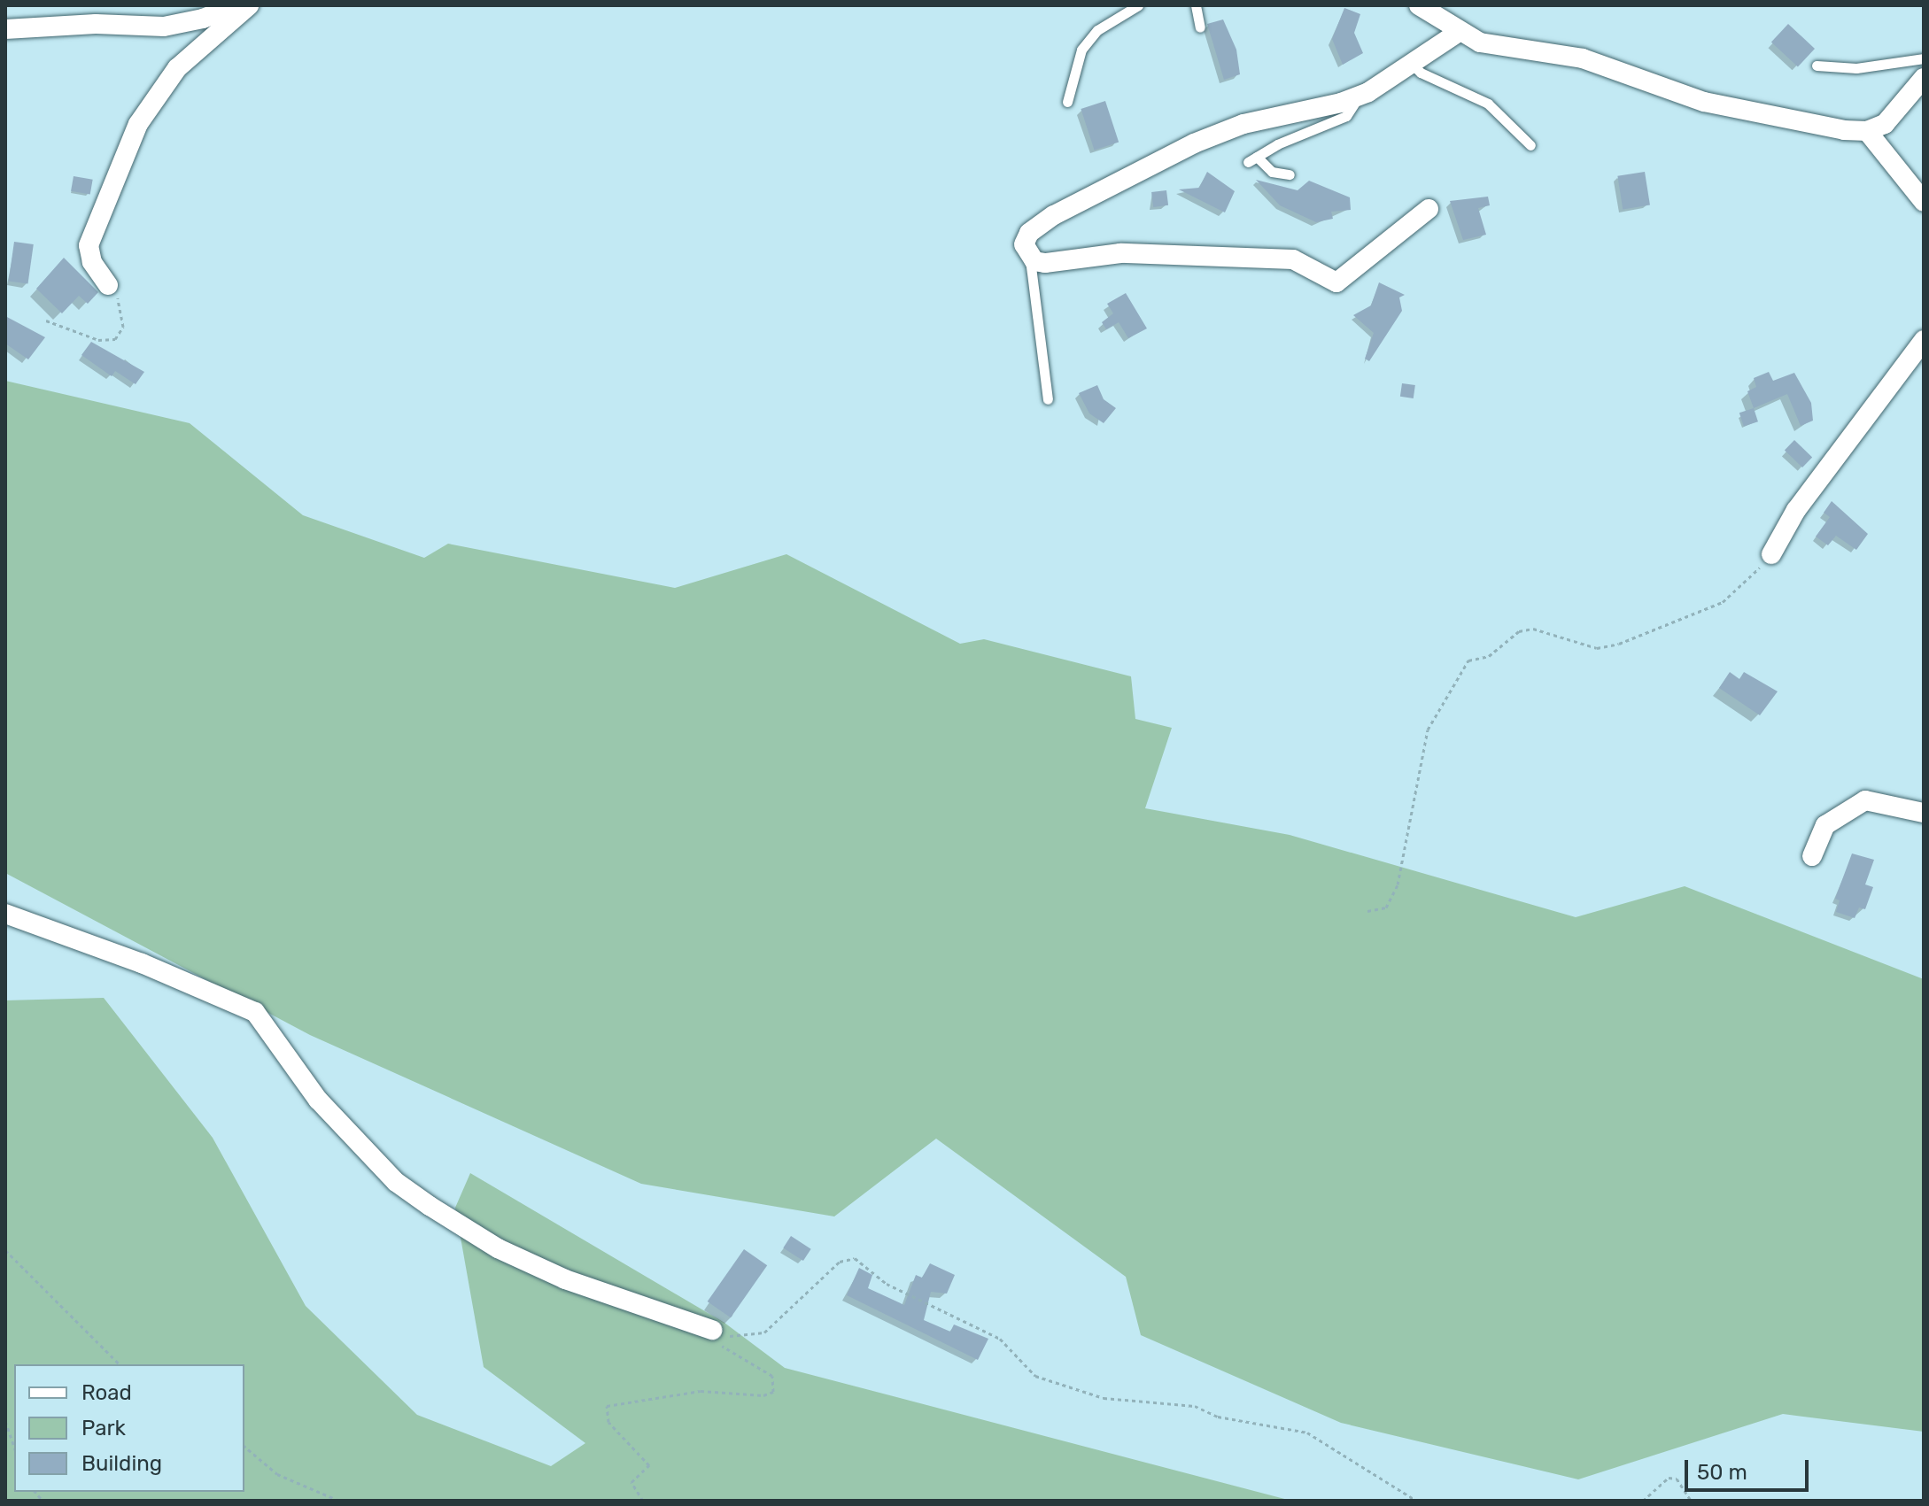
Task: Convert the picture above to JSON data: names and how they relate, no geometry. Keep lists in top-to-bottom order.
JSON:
{
  "legend": ["Road", "Park", "Building"],
  "scale_bar": "50 m"
}
